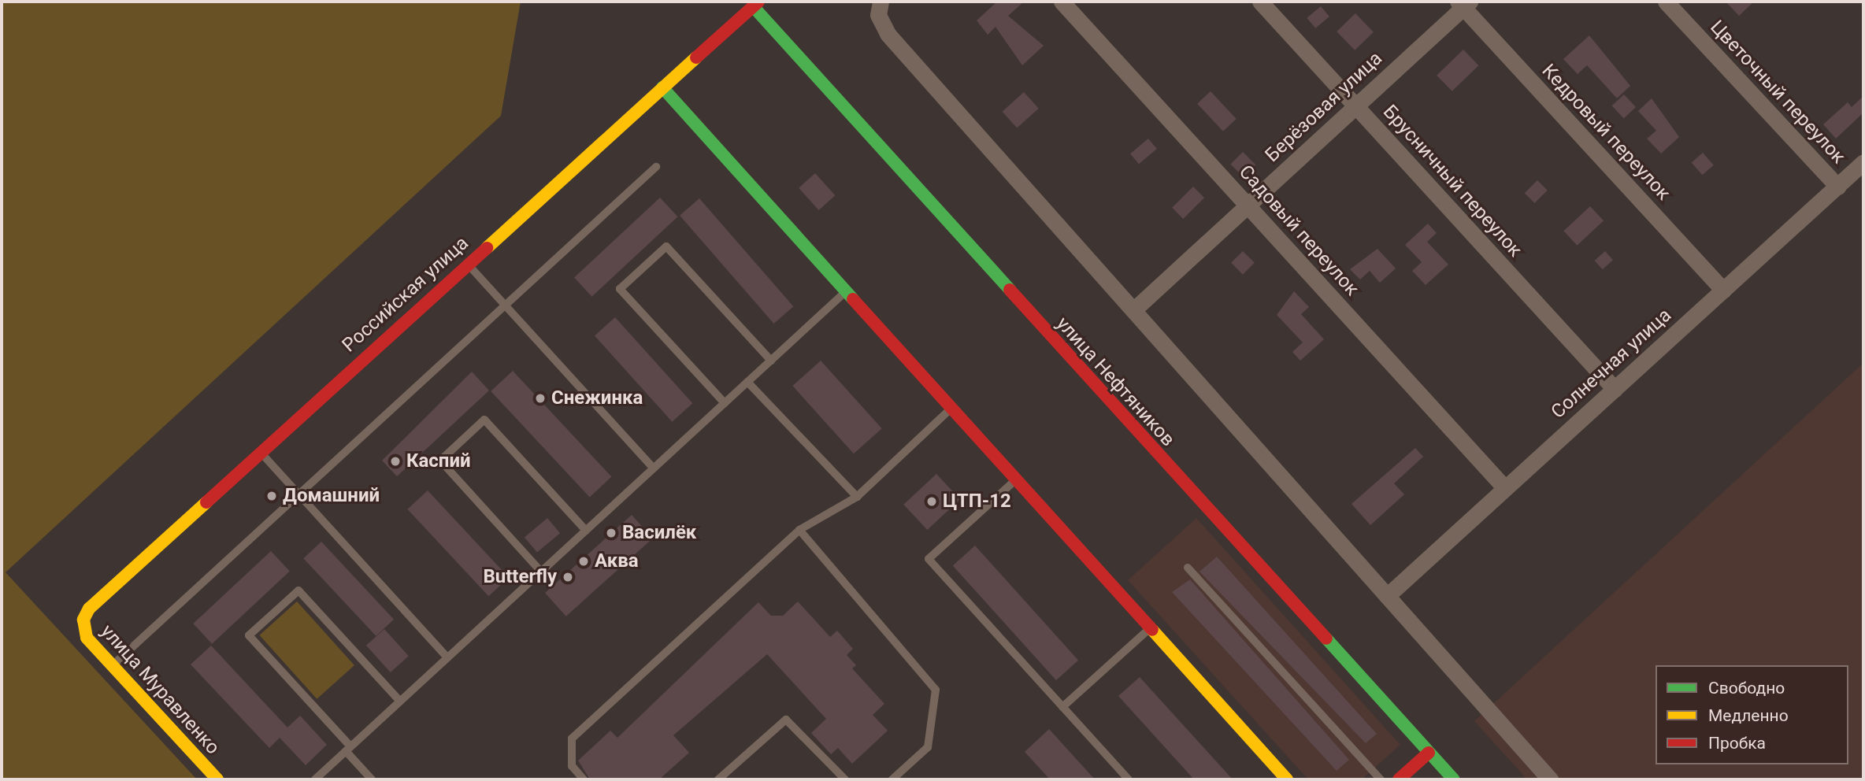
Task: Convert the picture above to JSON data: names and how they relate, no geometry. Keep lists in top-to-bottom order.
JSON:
{
  "streets": {
    "main road": ["Российская улица", "улица Нефтяников", "улица Муравленко"],
    "street": [
      "Цветочный переулок",
      "Берёзовая улица",
      "Кедровый переулок",
      "Брусничный переулок",
      "Садовый переулок",
      "Солнечная улица"
    ]
  },
  "crossings": [
    ["Цветочный переулок", "Солнечная улица"],
    ["Берёзовая улица", "Кедровый переулок"],
    ["Берёзовая улица", "Брусничный переулок"],
    ["Берёзовая улица", "Садовый переулок"],
    ["Кедровый переулок", "Солнечная улица"],
    ["Брусничный переулок", "Солнечная улица"],
    ["Садовый переулок", "Солнечная улица"],
    ["Российская улица", "улица Нефтяников"],
    ["Российская улица", "улица Муравленко"]
  ],
  "places": [
    "Снежинка",
    "Каспий",
    "Домашний",
    "ЦТП-12",
    "Василёк",
    "Аква",
    "Butterfly"
  ],
  "legend": ["Свободно", "Медленно", "Пробка"]
}
